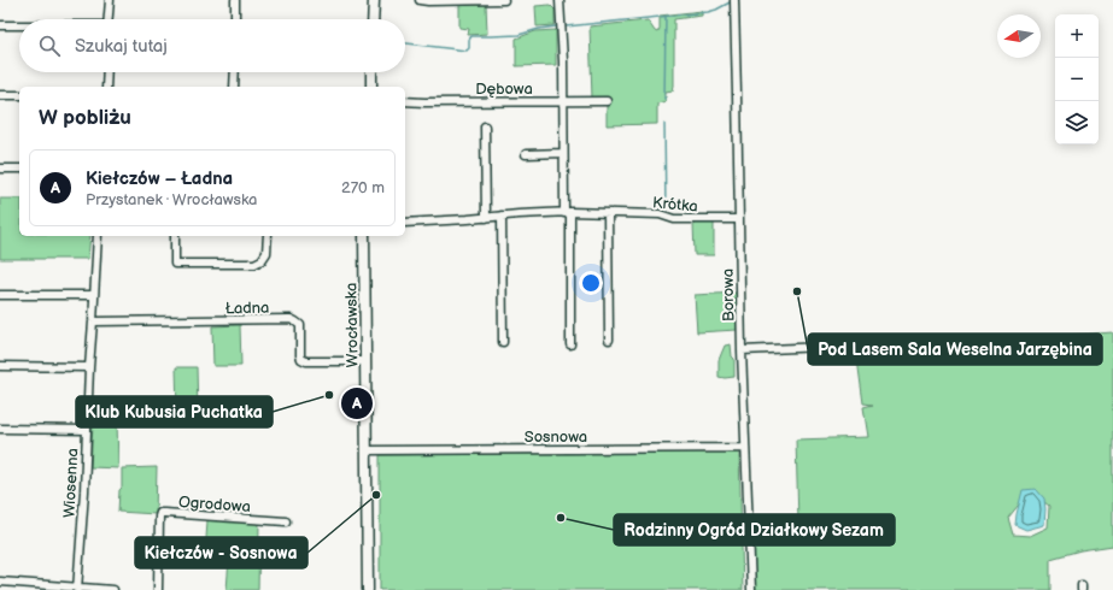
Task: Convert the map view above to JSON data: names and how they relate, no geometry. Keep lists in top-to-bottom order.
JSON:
{
  "streets": {
    "street": [
      "Dębowa",
      "Krótka",
      "Borowa",
      "Ładna",
      "Wrocławska",
      "Sosnowa",
      "Wiosenna",
      "Ogrodowa"
    ]
  },
  "crossings": [
    ["Krótka", "Borowa"],
    ["Borowa", "Sosnowa"],
    ["Ładna", "Wrocławska"],
    ["Ładna", "Wiosenna"],
    ["Wrocławska", "Sosnowa"]
  ],
  "places": [
    "Pod Lasem Sala Weselna Jarzębina",
    "Klub Kubusia Puchatka",
    "Kiełczów - Sosnowa",
    "Rodzinny Ogród Działkowy Sezam"
  ],
  "north": "left",
  "page": {
    "map_buttons": ["+", "−"],
    "search": "Szukaj tutaj",
    "heading": "W pobliżu",
    "list": [
      {
        "mark": "A",
        "name": "Kiełczów – Ładna",
        "note": "Przystanek · Wrocławska",
        "value": "270 m"
      }
    ],
    "pins": "A"
  }
}
